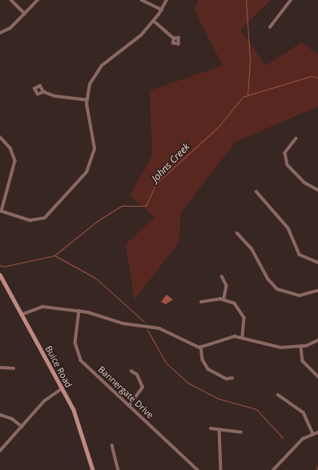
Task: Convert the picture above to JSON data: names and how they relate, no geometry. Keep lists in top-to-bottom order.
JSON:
{
  "streets": {
    "street": ["Buice Road", "Bannergate Drive"]
  },
  "water": ["Johns Creek"]
}
